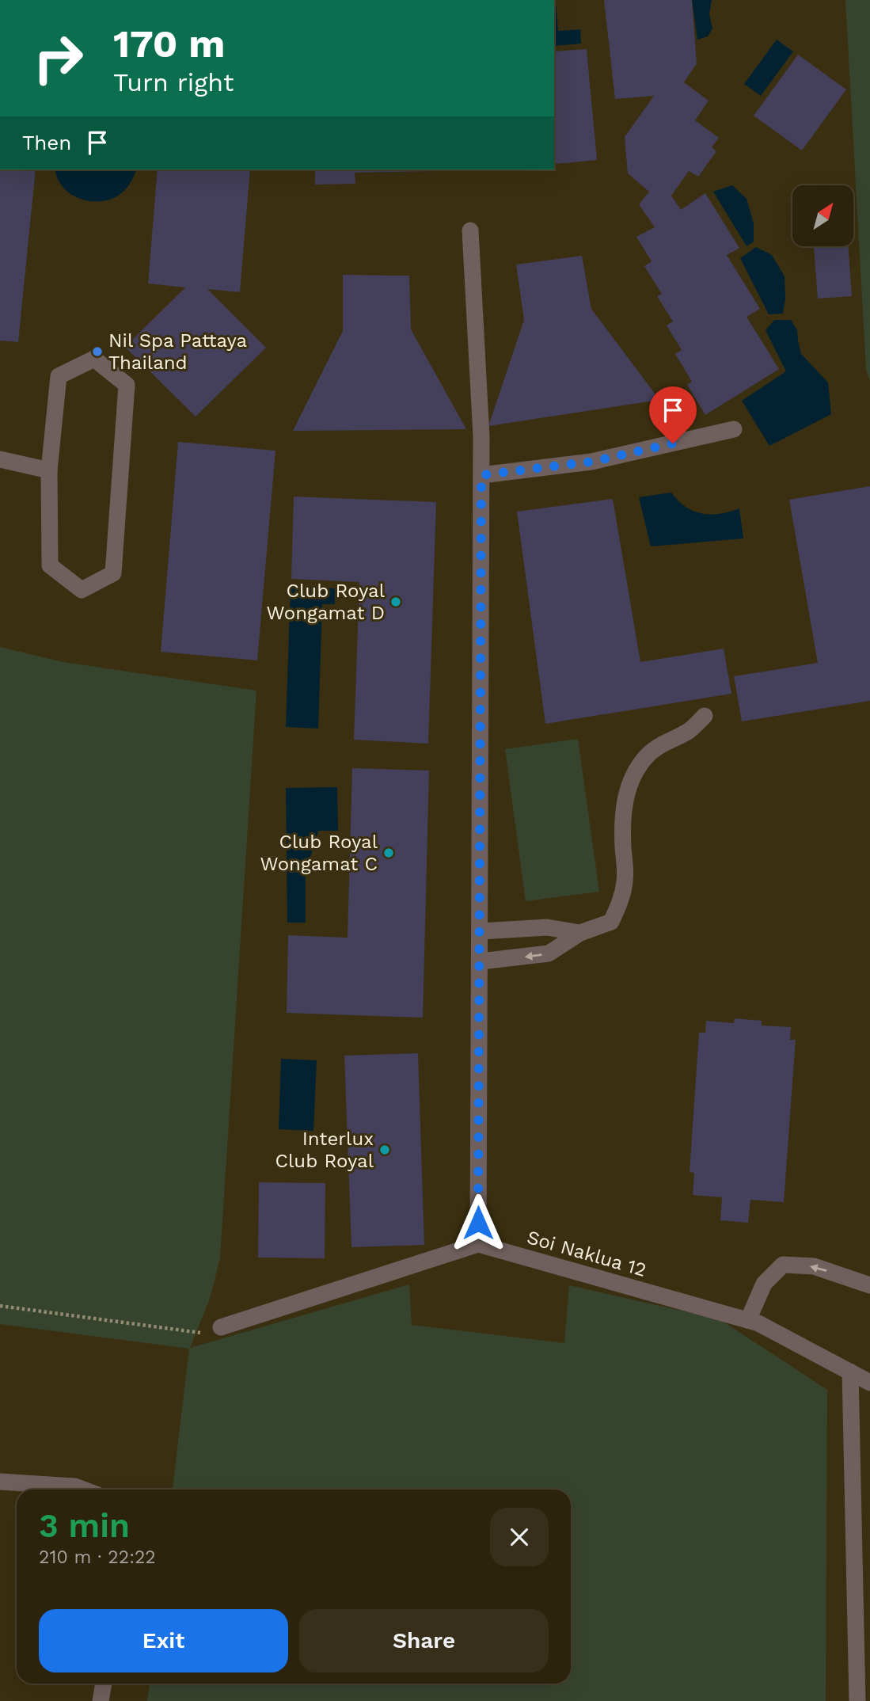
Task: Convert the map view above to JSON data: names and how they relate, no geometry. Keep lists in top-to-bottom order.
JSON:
{
  "streets": {
    "street": ["Soi Naklua 12"]
  },
  "places": [
    "Nil Spa Pattaya Thailand",
    "Club Royal Wongamat D",
    "Club Royal Wongamat C",
    "Interlux Club Royal"
  ],
  "north": "top right",
  "page": {
    "turn": ["170 m", "Turn right"],
    "then": "Then",
    "heading": ["3 min", "210 m · 22:22"],
    "buttons": ["Exit", "Share"]
  }
}
